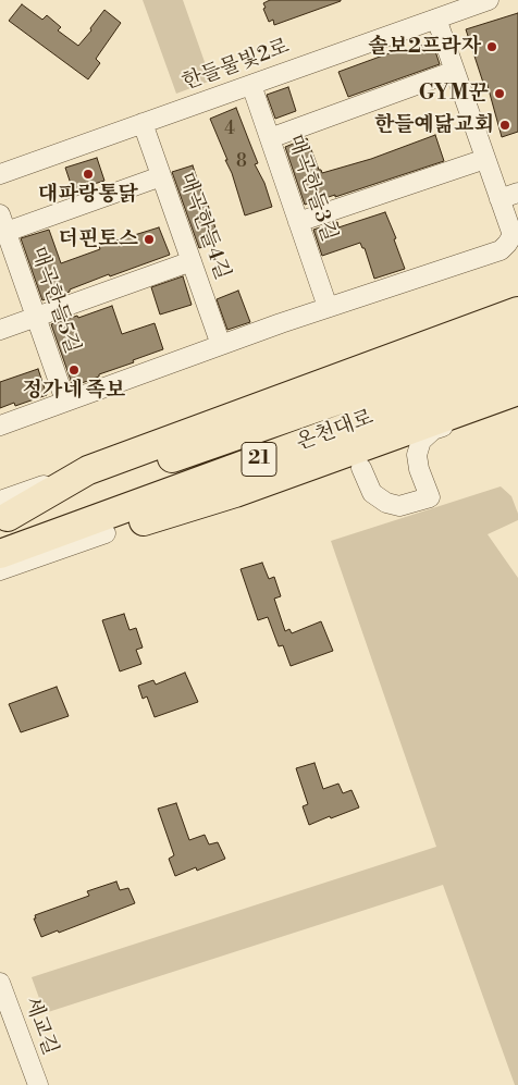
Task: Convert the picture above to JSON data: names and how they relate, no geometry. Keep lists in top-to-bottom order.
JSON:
{
  "streets": {
    "highway": ["온천대로", "21"],
    "street": [
      "한들물빛2로",
      "매곡한들3길",
      "매곡한들4길",
      "매곡한들5길",
      "세교길"
    ]
  },
  "crossings": [
    ["한들물빛2로", "매곡한들3길"],
    ["한들물빛2로", "매곡한들4길"]
  ],
  "places": [
    "솔보2프라자",
    "GYM꾼",
    "한들예닮교회",
    "대파랑통닭",
    "더핀토스",
    "정가네 족보"
  ],
  "house_numbers": ["4", "8"]
}
